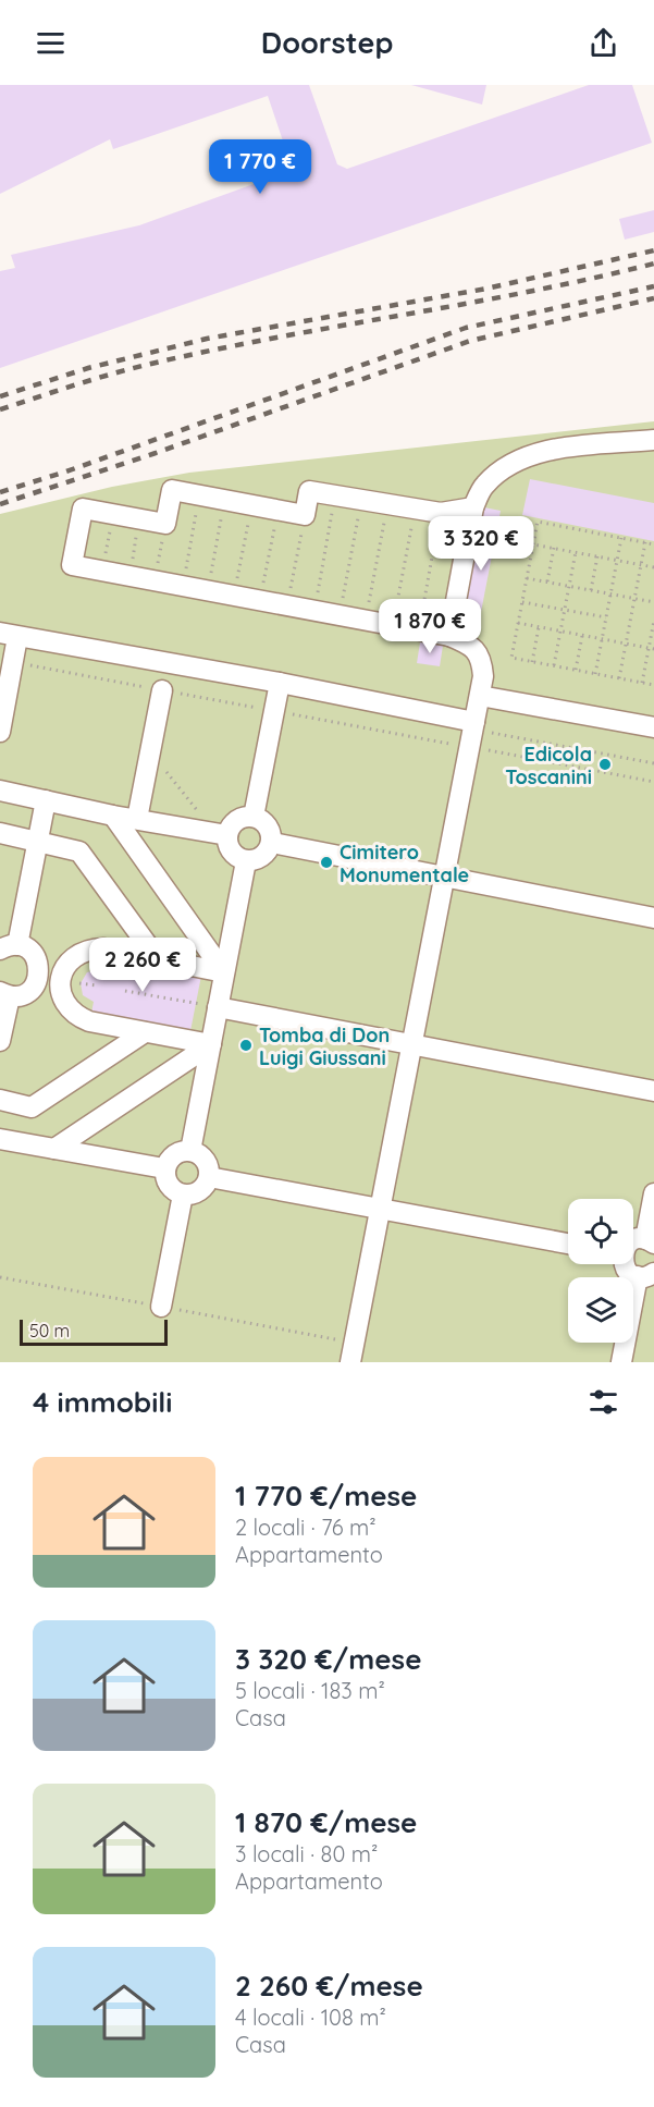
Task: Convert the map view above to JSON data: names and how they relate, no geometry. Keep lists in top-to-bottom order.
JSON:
{
  "places": ["Edicola Toscanini", "Cimitero Monumentale", "Tomba di Don Luigi Giussani"],
  "scale_bar": "50 m",
  "page": {
    "header": "Doorstep",
    "price": [
      "1 770 €",
      "3 320 €",
      "1 870 €",
      "2 260 €"
    ],
    "scale": "50 m",
    "heading": "4 immobili",
    "list": [
      {
        "name": "1 770 €/mese",
        "note": "2 locali · 76 m² · Appartamento"
      },
      {
        "name": "3 320 €/mese",
        "note": "5 locali · 183 m² · Casa"
      },
      {
        "name": "1 870 €/mese",
        "note": "3 locali · 80 m² · Appartamento"
      },
      {
        "name": "2 260 €/mese",
        "note": "4 locali · 108 m² · Casa"
      }
    ]
  }
}
